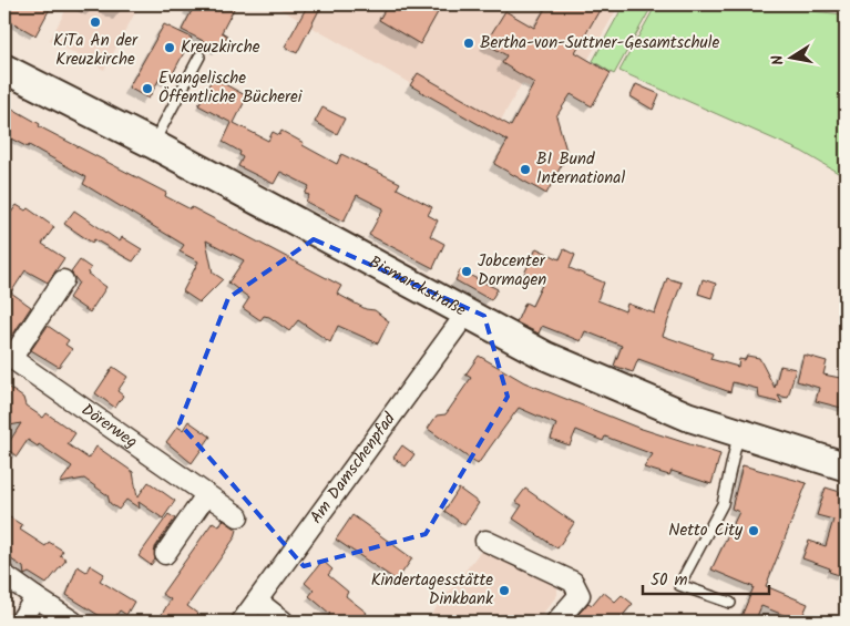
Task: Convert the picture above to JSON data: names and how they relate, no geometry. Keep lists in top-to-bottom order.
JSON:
{
  "streets": {
    "street": ["Bismarckstraße", "Dörerweg", "Am Damschenpfad"]
  },
  "crossings": [
    ["Bismarckstraße", "Am Damschenpfad"]
  ],
  "places": [
    "KiTa An der Kreuzkirche",
    "Bertha-von-Suttner-Gesamtschule",
    "Kreuzkirche",
    "Evangelische Öffentliche Bücherei",
    "BI Bund International",
    "Jobcenter Dormagen",
    "Netto City",
    "Kindertagesstätte Dinkbank"
  ],
  "scale_bar": "50 m",
  "north": "left"
}
